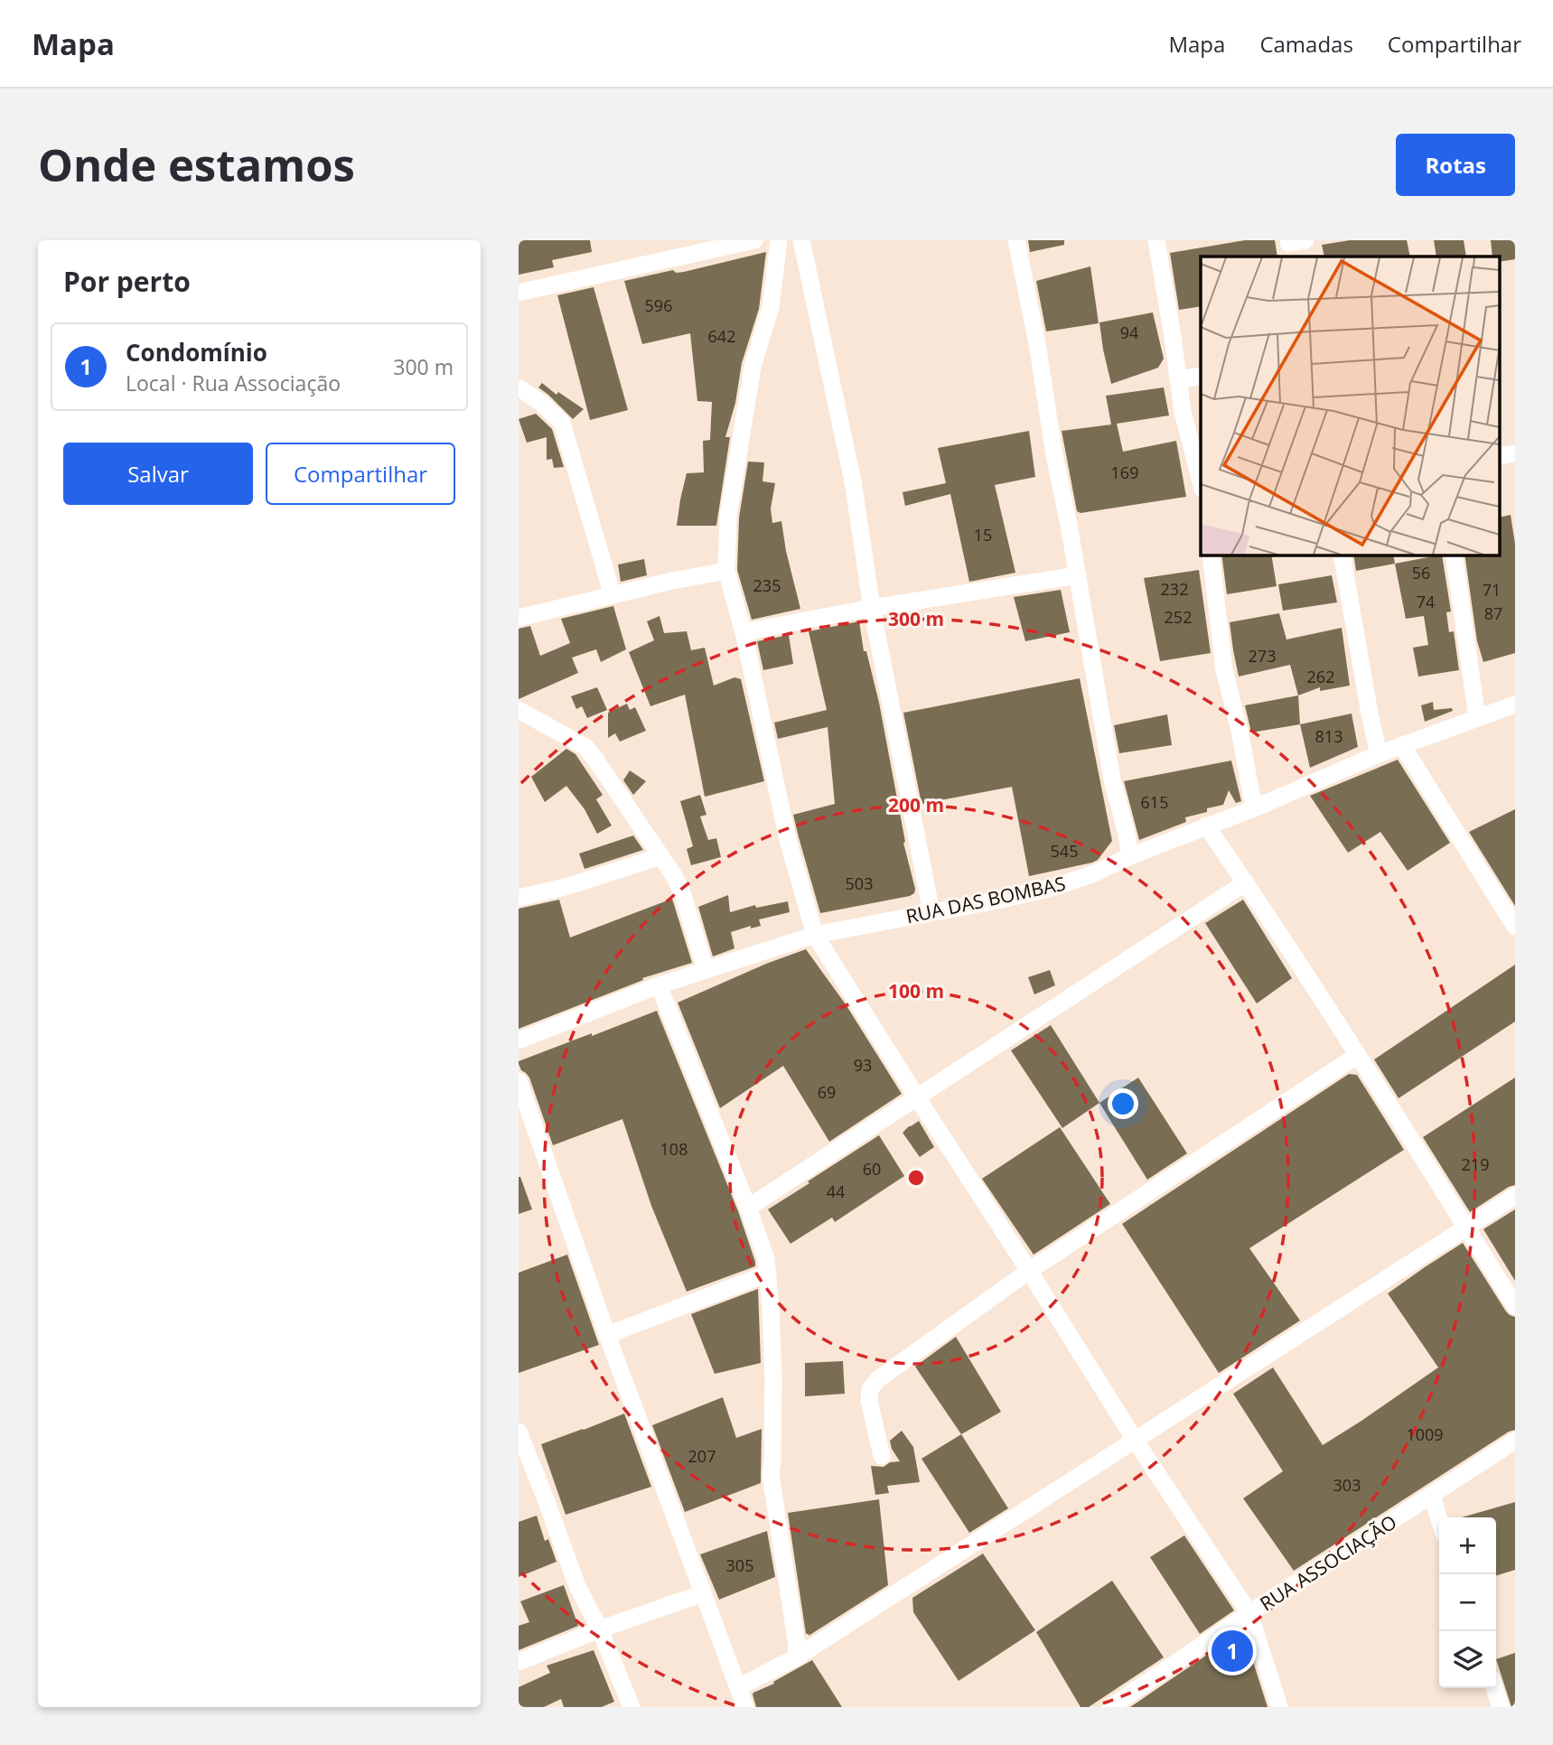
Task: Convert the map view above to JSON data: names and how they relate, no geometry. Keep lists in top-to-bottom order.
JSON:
{
  "streets": {
    "street": ["RUA DAS BOMBAS", "RUA ASSOCIAÇÃO"]
  },
  "house_numbers": [
    "596",
    "94",
    "642",
    "169",
    "15",
    "56",
    "235",
    "232",
    "71",
    "74",
    "87",
    "252",
    "273",
    "262",
    "813",
    "615",
    "545",
    "503",
    "93",
    "69",
    "108",
    "219",
    "60",
    "44",
    "1009",
    "207",
    "303",
    "305"
  ],
  "page": {
    "header": "Mapa",
    "nav": ["Mapa", "Camadas", "Compartilhar"],
    "buttons": [
      "Rotas",
      ["Salvar", "Compartilhar"]
    ],
    "title": "Onde estamos",
    "heading": "Por perto",
    "list": [
      {
        "mark": "1",
        "name": "Condomínio",
        "note": "Local · Rua Associação",
        "value": "300 m"
      }
    ],
    "map_buttons": ["+", "−"],
    "pins": "1"
  },
  "rings": ["300 m", "200 m", "100 m"]
}
